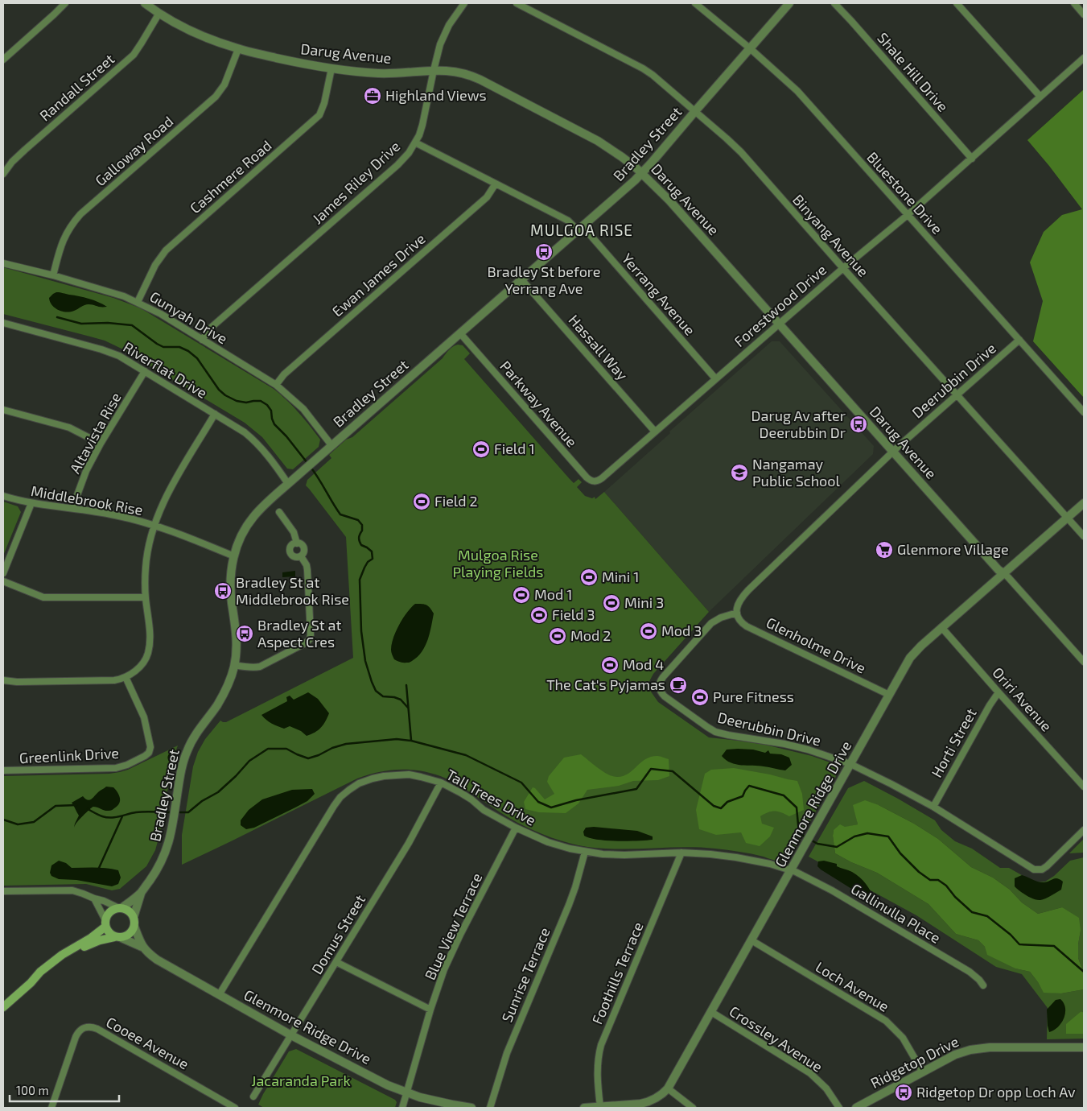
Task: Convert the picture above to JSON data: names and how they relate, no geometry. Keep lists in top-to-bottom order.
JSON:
{
  "streets": {
    "street": [
      "Darug Avenue",
      "Shale Hill Drive",
      "Randall Street",
      "Bradley Street",
      "Galloway Road",
      "Cashmere Road",
      "James Riley Drive",
      "Bluestone Drive",
      "Binyang Avenue",
      "Ewan James Drive",
      "Yerrang Avenue",
      "Forestwood Drive",
      "Gunyah Drive",
      "Hassall Way",
      "Riverflat Drive",
      "Deerubbin Drive",
      "Parkway Avenue",
      "Altavista Rise",
      "Middlebrook Rise",
      "Glenholme Drive",
      "Oriri Avenue",
      "Horti Street",
      "Greenlink Drive",
      "Tall Trees Drive",
      "Glenmore Ridge Drive",
      "Gallinulla Place",
      "Blue View Terrace",
      "Domus Street",
      "Foothills Terrace",
      "Sunrise Terrace",
      "Loch Avenue",
      "Crossley Avenue",
      "Cooee Avenue",
      "Ridgetop Drive"
    ]
  },
  "crossings": [
    ["Darug Avenue", "Randall Street"],
    ["Darug Avenue", "Bradley Street"],
    ["Darug Avenue", "Galloway Road"],
    ["Darug Avenue", "Cashmere Road"],
    ["Darug Avenue", "James Riley Drive"],
    ["Darug Avenue", "Forestwood Drive"],
    ["Darug Avenue", "Deerubbin Drive"],
    ["Darug Avenue", "Glenmore Ridge Drive"],
    ["Shale Hill Drive", "Forestwood Drive"],
    ["Bradley Street", "Bluestone Drive"],
    ["Bradley Street", "Binyang Avenue"],
    ["Bradley Street", "Yerrang Avenue"],
    ["Bradley Street", "Gunyah Drive"],
    ["Bradley Street", "Hassall Way"],
    ["Bradley Street", "Riverflat Drive"],
    ["Bradley Street", "Parkway Avenue"],
    ["Bradley Street", "Middlebrook Rise"],
    ["Bradley Street", "Glenmore Ridge Drive"],
    ["Galloway Road", "Gunyah Drive"],
    ["Cashmere Road", "Gunyah Drive"],
    ["James Riley Drive", "Yerrang Avenue"],
    ["James Riley Drive", "Gunyah Drive"],
    ["Bluestone Drive", "Forestwood Drive"],
    ["Bluestone Drive", "Deerubbin Drive"],
    ["Binyang Avenue", "Forestwood Drive"],
    ["Binyang Avenue", "Deerubbin Drive"],
    ["Binyang Avenue", "Glenmore Ridge Drive"],
    ["Ewan James Drive", "Yerrang Avenue"],
    ["Ewan James Drive", "Gunyah Drive"],
    ["Yerrang Avenue", "Forestwood Drive"],
    ["Forestwood Drive", "Hassall Way"],
    ["Forestwood Drive", "Parkway Avenue"],
    ["Riverflat Drive", "Altavista Rise"],
    ["Deerubbin Drive", "Glenholme Drive"],
    ["Deerubbin Drive", "Horti Street"],
    ["Deerubbin Drive", "Glenmore Ridge Drive"],
    ["Altavista Rise", "Middlebrook Rise"],
    ["Glenholme Drive", "Glenmore Ridge Drive"],
    ["Oriri Avenue", "Horti Street"],
    ["Oriri Avenue", "Glenmore Ridge Drive"],
    ["Tall Trees Drive", "Glenmore Ridge Drive"],
    ["Tall Trees Drive", "Gallinulla Place"],
    ["Tall Trees Drive", "Blue View Terrace"],
    ["Tall Trees Drive", "Domus Street"],
    ["Tall Trees Drive", "Foothills Terrace"],
    ["Tall Trees Drive", "Sunrise Terrace"],
    ["Glenmore Ridge Drive", "Gallinulla Place"],
    ["Glenmore Ridge Drive", "Blue View Terrace"],
    ["Glenmore Ridge Drive", "Domus Street"],
    ["Glenmore Ridge Drive", "Foothills Terrace"],
    ["Glenmore Ridge Drive", "Loch Avenue"],
    ["Glenmore Ridge Drive", "Crossley Avenue"],
    ["Loch Avenue", "Ridgetop Drive"]
  ],
  "districts": ["MULGOA RISE"],
  "parks": ["Mulgoa Rise Playing Fields", "Jacaranda Park"],
  "places": {
    "office": ["Highland Views"],
    "bus stop": [
      "Bradley St before Yerrang Ave",
      "Darug Av after Deerubbin Dr",
      "Bradley St at Middlebrook Rise",
      "Bradley St at Aspect Cres",
      "Ridgetop Dr opp Loch Av"
    ],
    "sports": [
      "Field 1",
      "Field 2",
      "Mini 1",
      "Mod 1",
      "Mini 3",
      "Field 3",
      "Mod 3",
      "Mod 2",
      "Mod 4",
      "Pure Fitness"
    ],
    "school or university": ["Nangamay Public School"],
    "supermarket": ["Glenmore Village"],
    "cafe": ["The Cat's Pyjamas"]
  },
  "scale_bar": "100 m"
}
